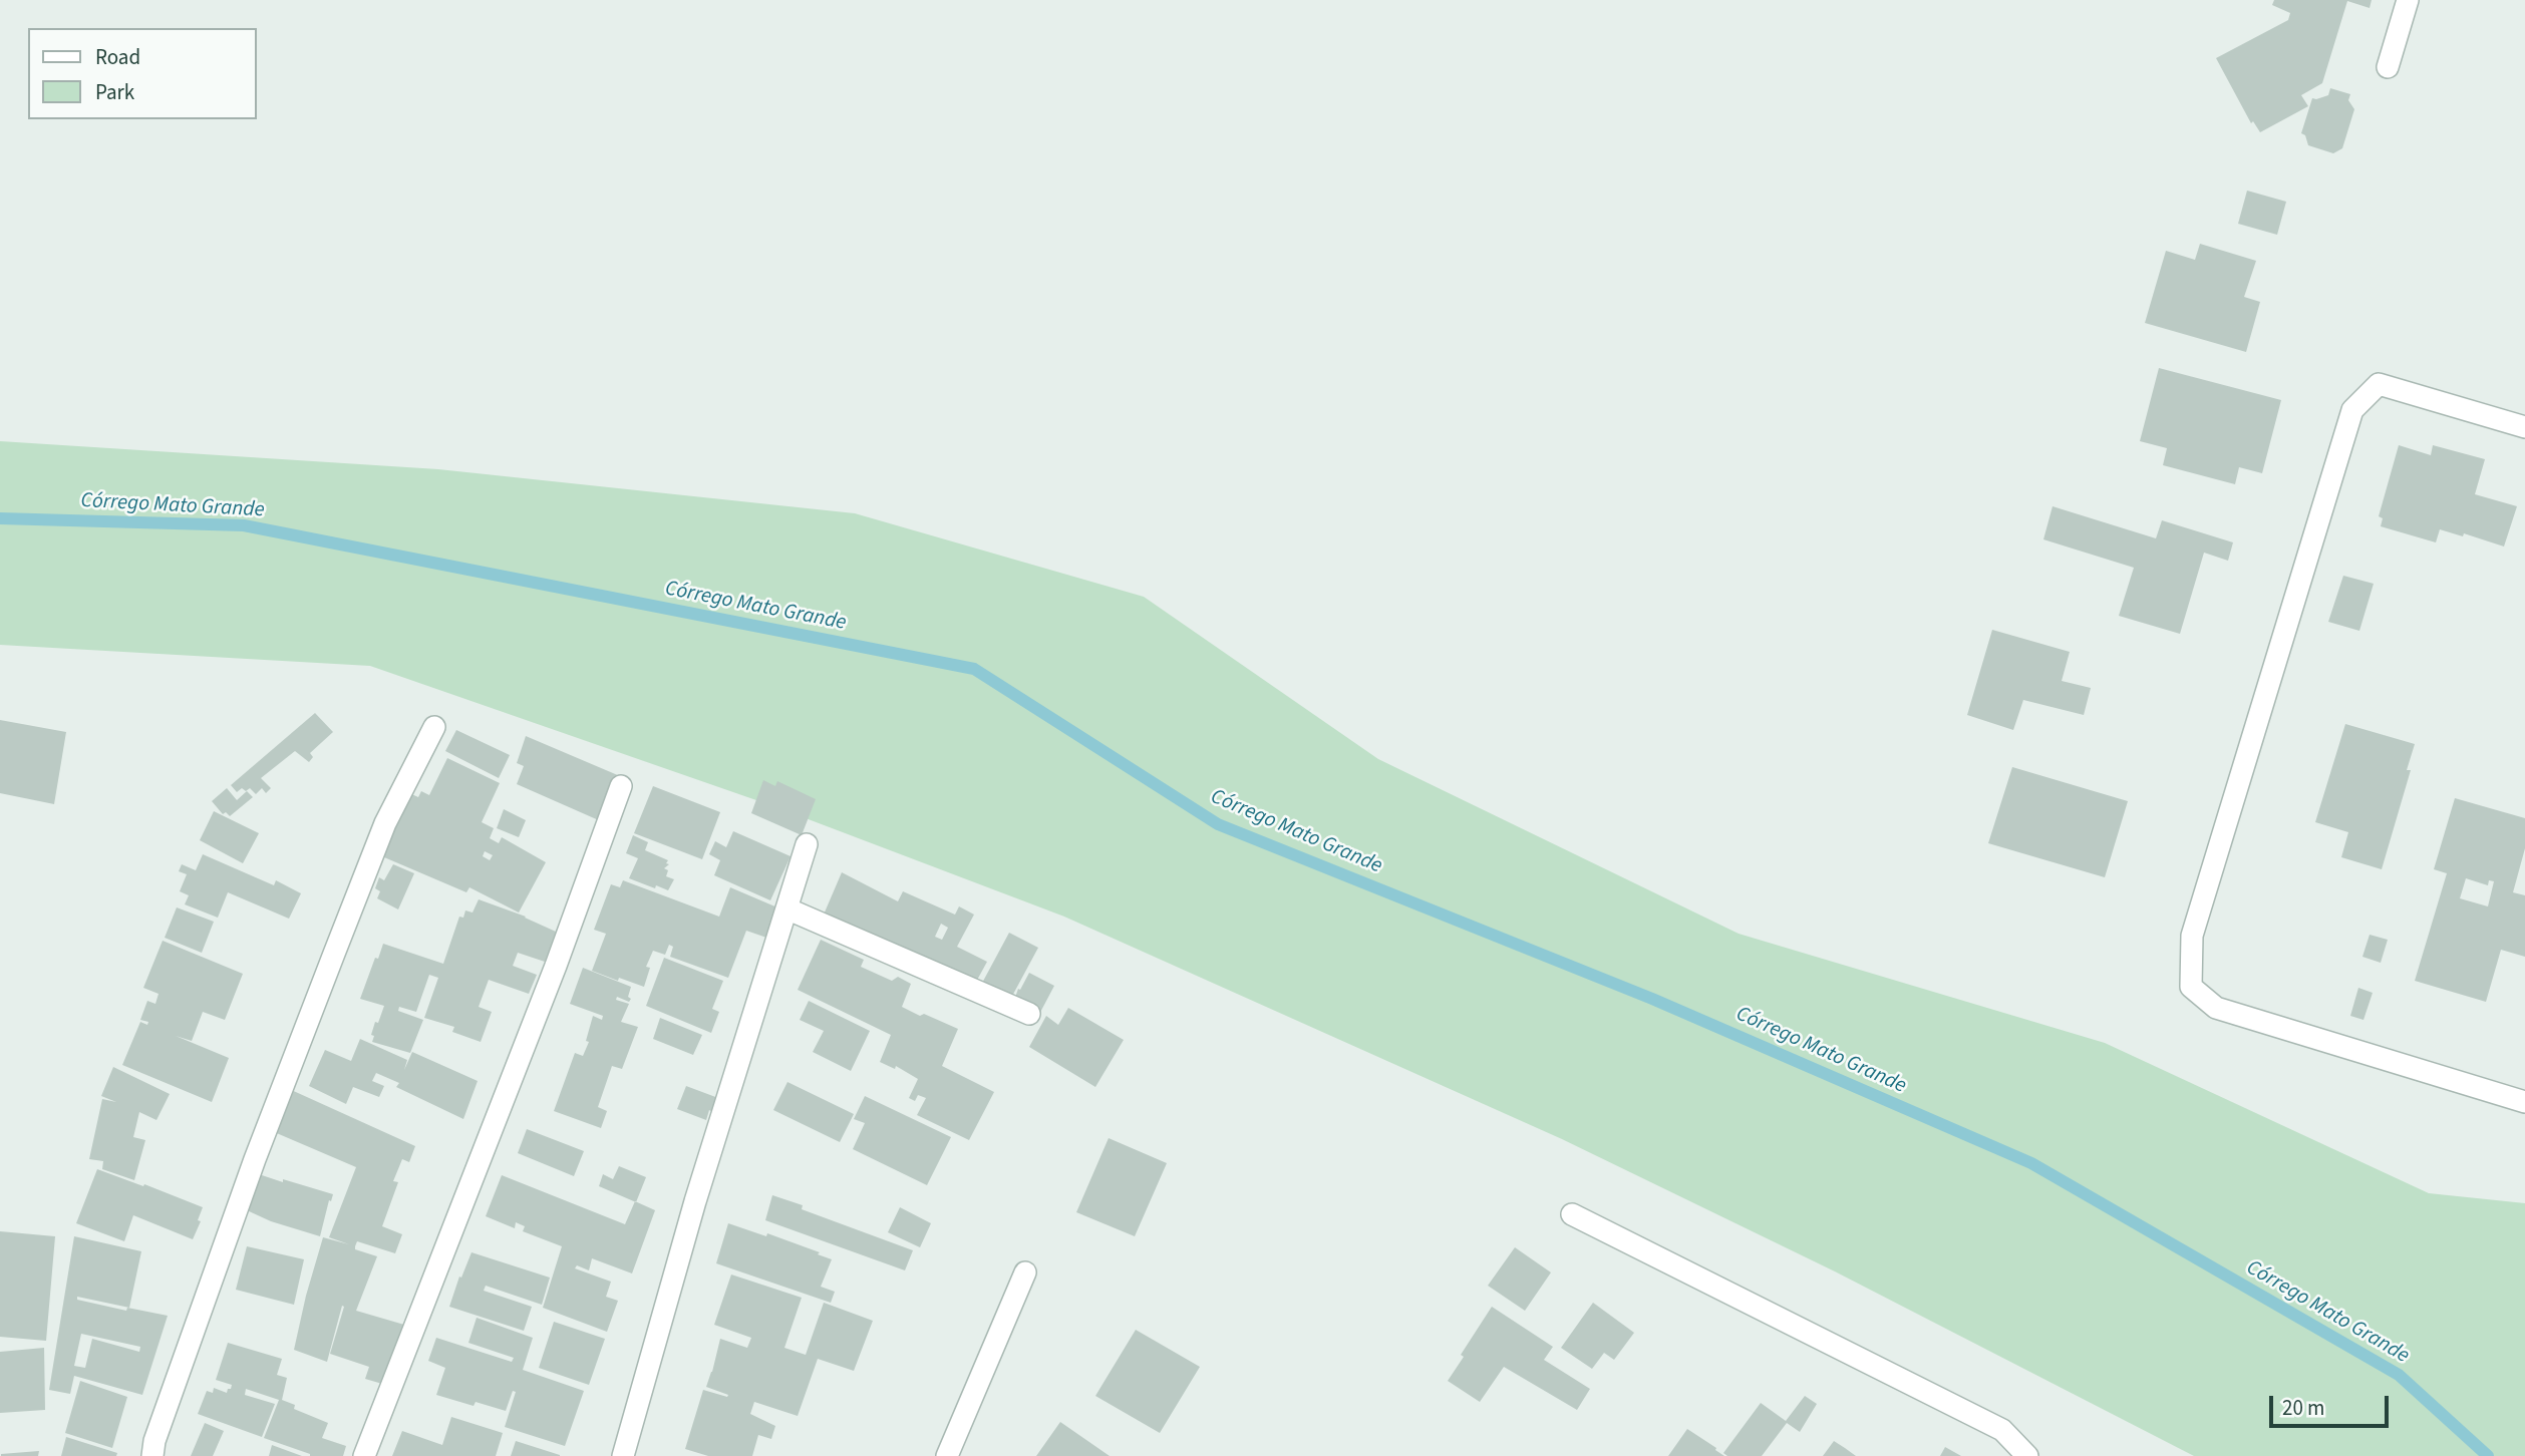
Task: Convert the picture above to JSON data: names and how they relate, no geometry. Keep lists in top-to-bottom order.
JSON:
{
  "water": ["Córrego Mato Grande"],
  "legend": ["Road", "Park"],
  "scale_bar": "20 m"
}
